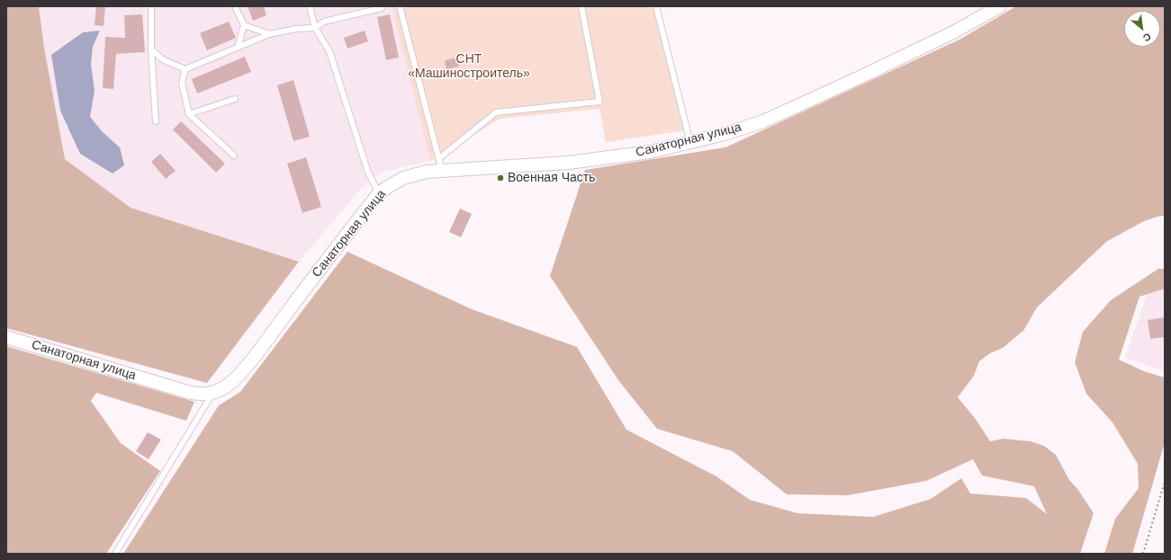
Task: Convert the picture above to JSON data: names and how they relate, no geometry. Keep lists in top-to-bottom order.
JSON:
{
  "streets": {
    "street": ["Санаторная улица"]
  },
  "parks": ["СНТ «Машиностроитель»"],
  "places": ["Военная Часть"],
  "north": "bottom right"
}
